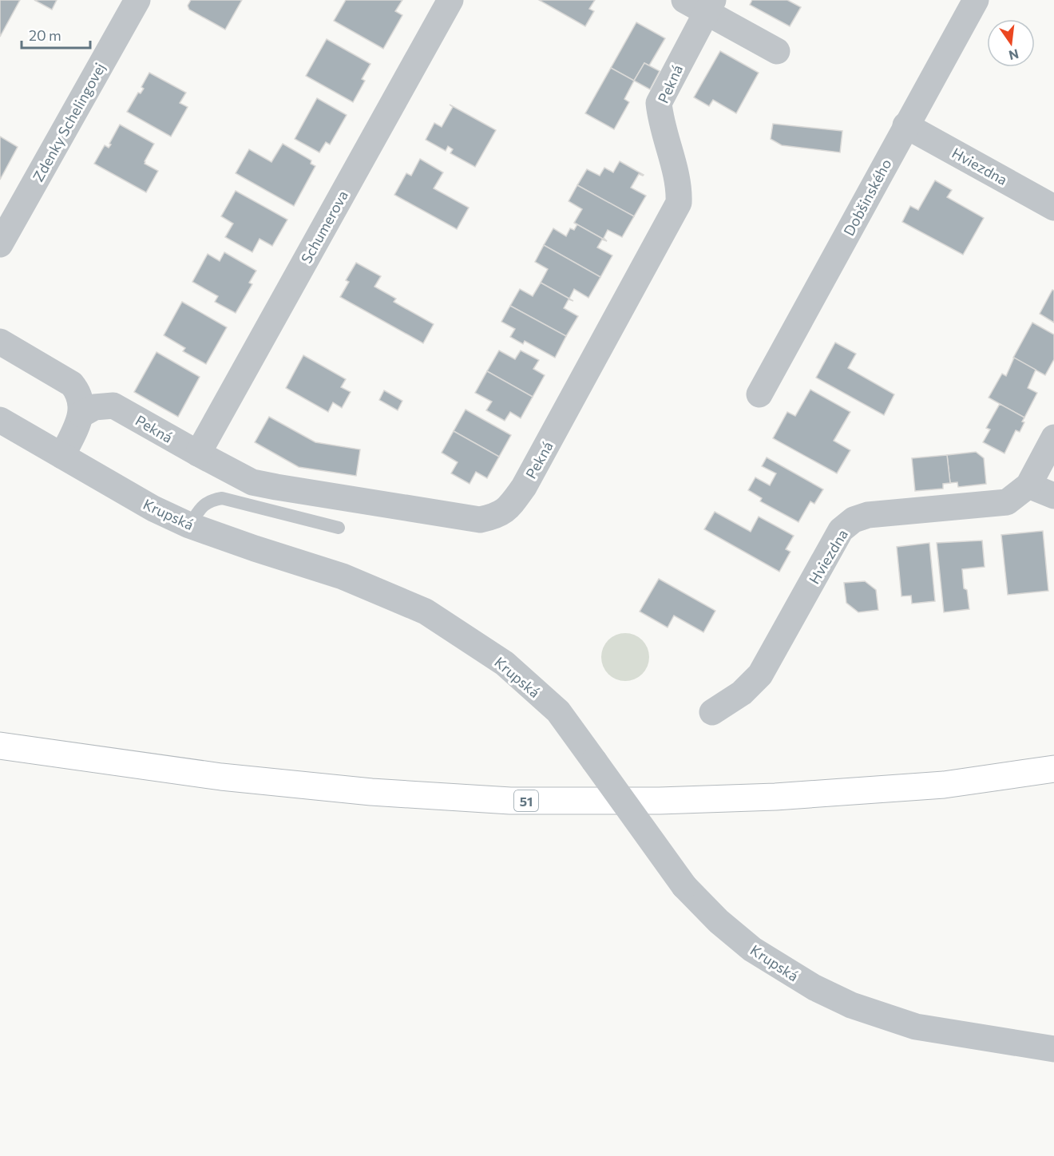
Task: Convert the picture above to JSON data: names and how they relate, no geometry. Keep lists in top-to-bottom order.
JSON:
{
  "streets": {
    "main road": ["51"],
    "street": [
      "Pekná",
      "Zdenky Schelingovej",
      "Hviezdna",
      "Dobšinského",
      "Schumerova",
      "Krupská"
    ]
  },
  "crossings": [
    ["Pekná", "Schumerova"],
    ["Hviezdna", "Dobšinského"]
  ],
  "scale_bar": "20 m",
  "north": "bottom"
}
